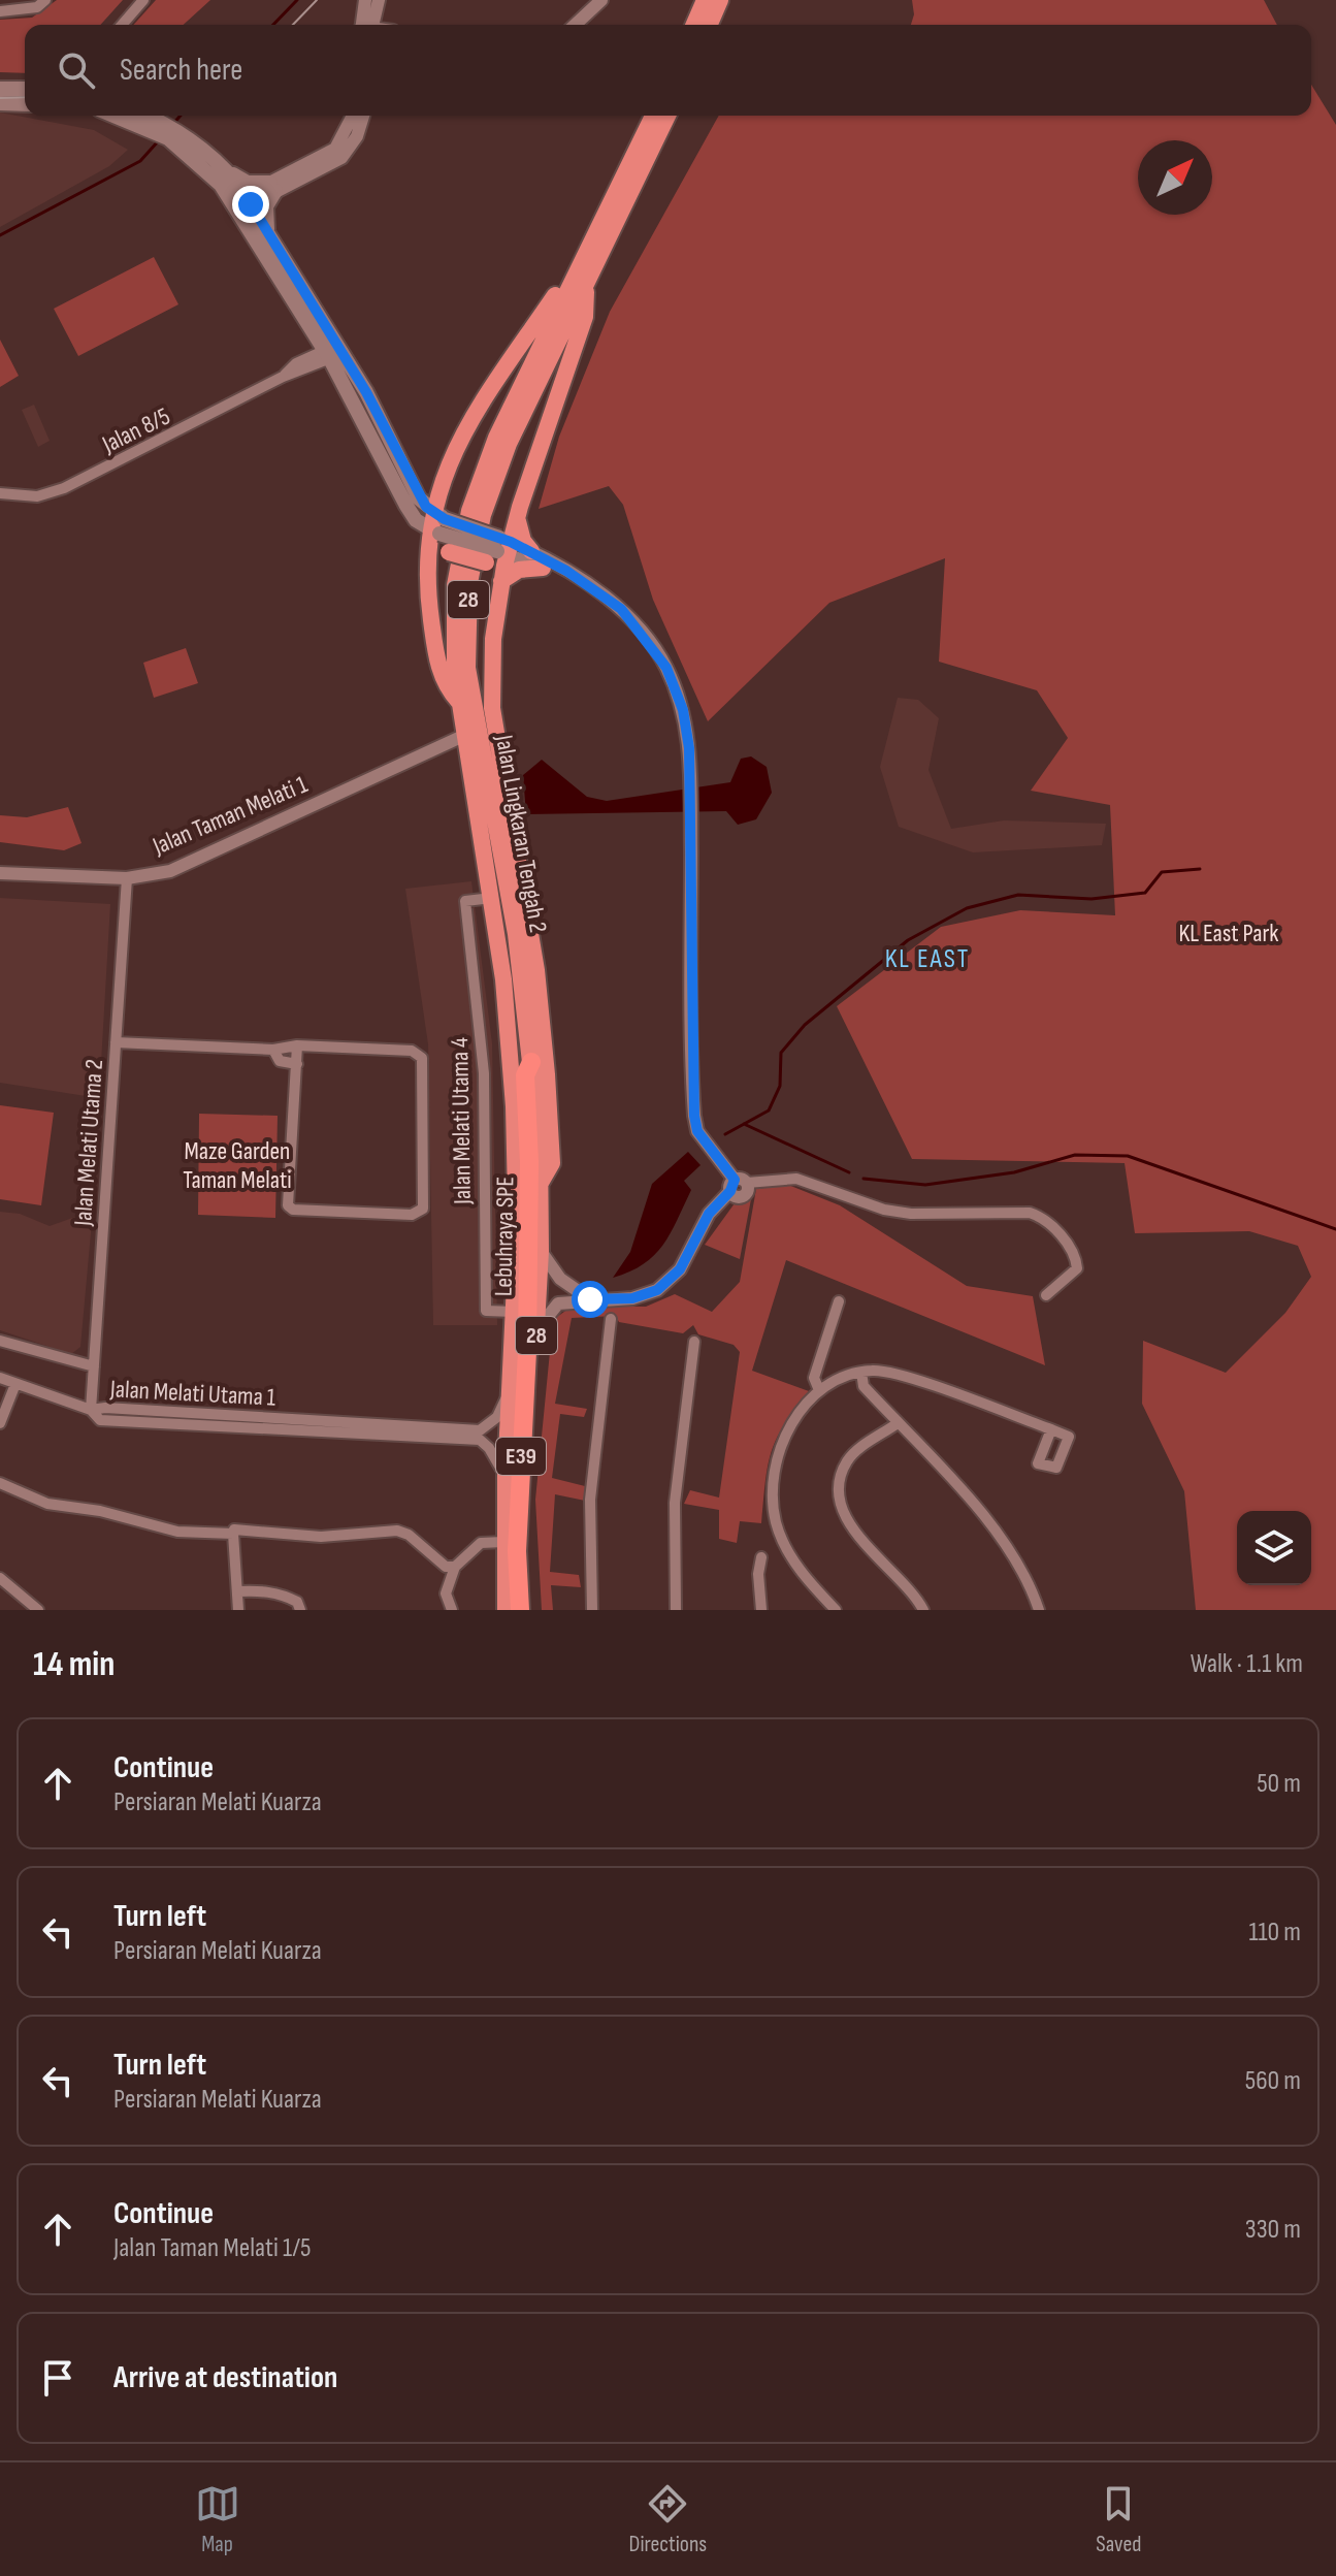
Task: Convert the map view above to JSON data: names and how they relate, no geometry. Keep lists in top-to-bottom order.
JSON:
{
  "streets": {
    "highway": [
      "28",
      "Jalan Lingkaran Tengah 2",
      "Lebuhraya SPE",
      "E39"
    ],
    "street": [
      "Jalan 8/5",
      "Jalan Taman Melati 1",
      "Jalan Melati Utama 4",
      "Jalan Melati Utama 2",
      "Jalan Melati Utama 1"
    ]
  },
  "crossings": [
    ["Jalan Taman Melati 1", "Jalan Lingkaran Tengah 2"],
    ["Jalan Taman Melati 1", "Jalan Melati Utama 2"],
    ["Jalan Lingkaran Tengah 2", "Jalan Melati Utama 4"],
    ["Jalan Lingkaran Tengah 2", "Lebuhraya SPE"],
    ["Jalan Lingkaran Tengah 2", "Jalan Melati Utama 1"],
    ["Jalan Melati Utama 4", "Lebuhraya SPE"],
    ["Jalan Melati Utama 2", "Jalan Melati Utama 1"]
  ],
  "districts": ["KL EAST"],
  "parks": ["KL East Park", "Maze Garden Taman Melati"],
  "north": "top right",
  "page": {
    "search": "Search here",
    "heading": ["14 min", "Walk · 1.1 km"],
    "list": [
      ["Continue", "Persiaran Melati Kuarza", "50 m"],
      ["Turn left", "Persiaran Melati Kuarza", "110 m"],
      ["Turn left", "Persiaran Melati Kuarza", "560 m"],
      ["Continue", "Jalan Taman Melati 1/5", "330 m"],
      "Arrive at destination"
    ],
    "nav": ["Map", "Directions", "Saved"]
  }
}
